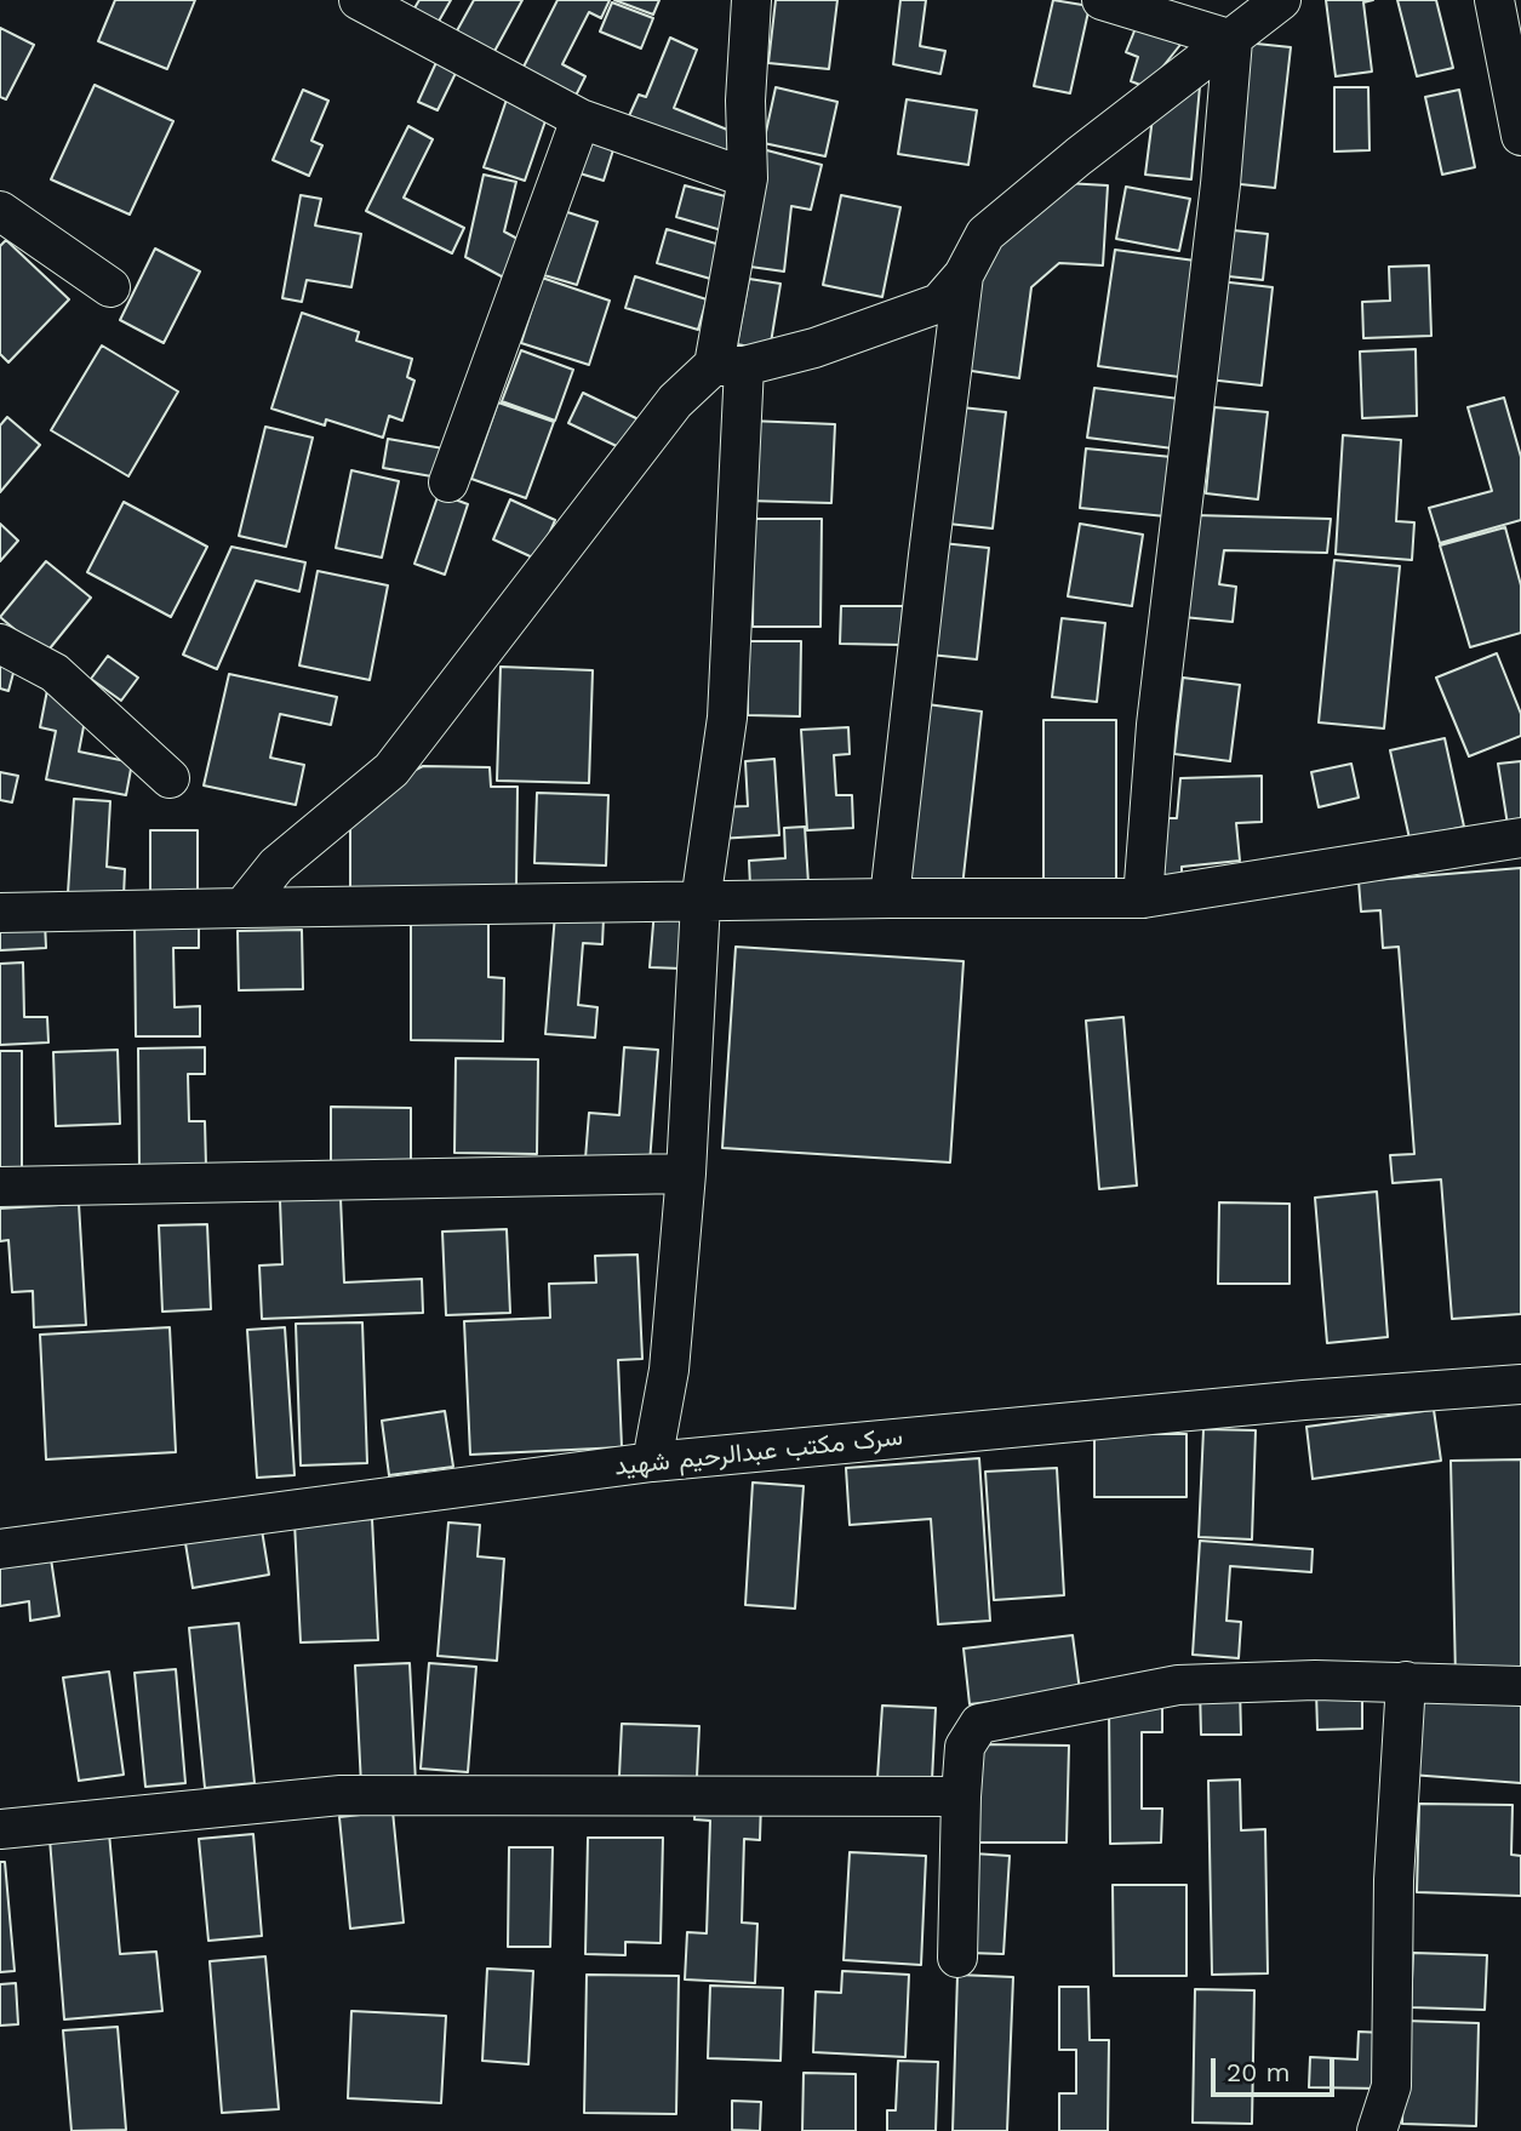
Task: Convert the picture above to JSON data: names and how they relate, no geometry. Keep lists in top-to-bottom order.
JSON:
{
  "streets": {
    "street": ["سرک مکتب عبدالرحیم شهید"]
  },
  "scale_bar": "20 m"
}
